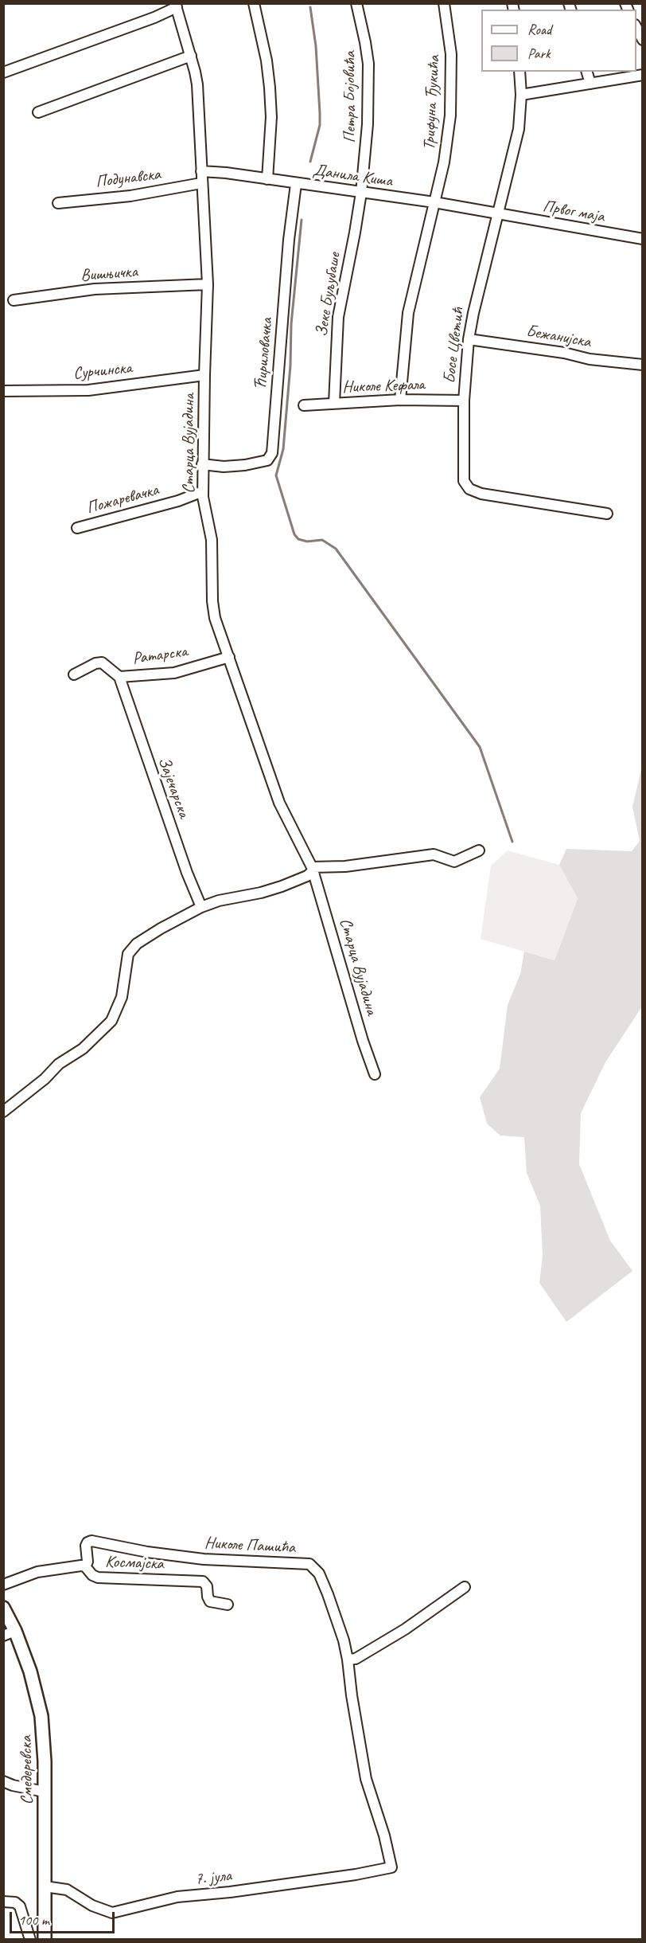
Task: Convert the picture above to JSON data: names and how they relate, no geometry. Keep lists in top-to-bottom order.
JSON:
{
  "streets": {
    "main road": ["Смедеревска"],
    "street": [
      "Петра Бојовића",
      "Трифуна Ђукића",
      "Данила Киша",
      "Подунавска",
      "Првог маја",
      "Вишњичка",
      "Зеке Буљубаше",
      "Бежанијска",
      "Босе Цветић",
      "Ћириловачка",
      "Сурчинска",
      "Николе Кефала",
      "Старца Вујадина",
      "Пожаревачка",
      "Ратарска",
      "Зајечарска",
      "Николе Пашића",
      "Космајска",
      "7. јула"
    ]
  },
  "crossings": [
    ["Петра Бојовића", "Данила Киша"],
    ["Петра Бојовића", "Зеке Буљубаше"],
    ["Трифуна Ђукића", "Данила Киша"],
    ["Трифуна Ђукића", "Николе Кефала"],
    ["Данила Киша", "Првог маја"],
    ["Данила Киша", "Зеке Буљубаше"],
    ["Данила Киша", "Босе Цветић"],
    ["Данила Киша", "Ћириловачка"],
    ["Данила Киша", "Старца Вујадина"],
    ["Подунавска", "Старца Вујадина"],
    ["Првог маја", "Босе Цветић"],
    ["Вишњичка", "Старца Вујадина"],
    ["Зеке Буљубаше", "Николе Кефала"],
    ["Бежанијска", "Босе Цветић"],
    ["Босе Цветић", "Николе Кефала"],
    ["Ћириловачка", "Старца Вујадина"],
    ["Сурчинска", "Старца Вујадина"],
    ["Старца Вујадина", "Пожаревачка"],
    ["Старца Вујадина", "Ратарска"],
    ["Ратарска", "Зајечарска"],
    ["Николе Пашића", "Космајска"],
    ["Николе Пашића", "7. јула"],
    ["Смедеревска", "7. јула"]
  ],
  "legend": ["Road", "Park"],
  "scale_bar": "100 m"
}
